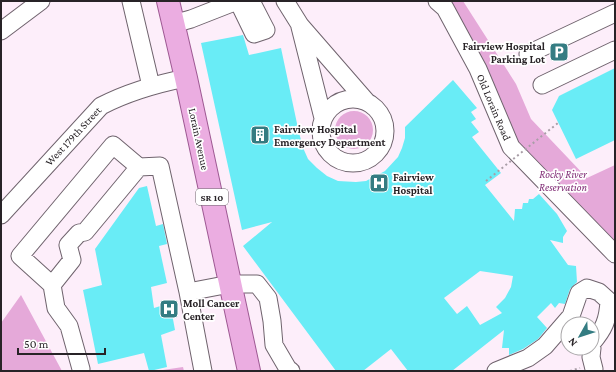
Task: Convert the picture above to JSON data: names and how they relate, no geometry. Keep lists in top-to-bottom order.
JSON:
{
  "streets": {
    "main road": ["Lorain Avenue", "SR 10"],
    "street": ["Old Lorain Road", "West 179th Street"]
  },
  "crossings": [
    ["West 179th Street", "Lorain Avenue"]
  ],
  "parks": ["Rocky River Reservation"],
  "places": {
    "parking": ["Fairview Hospital Parking Lot"],
    "building": ["Fairview Hospital Emergency Department"],
    "hospital": ["Fairview Hospital", "Moll Cancer Center"]
  },
  "scale_bar": "50 m",
  "north": "bottom left"
}
